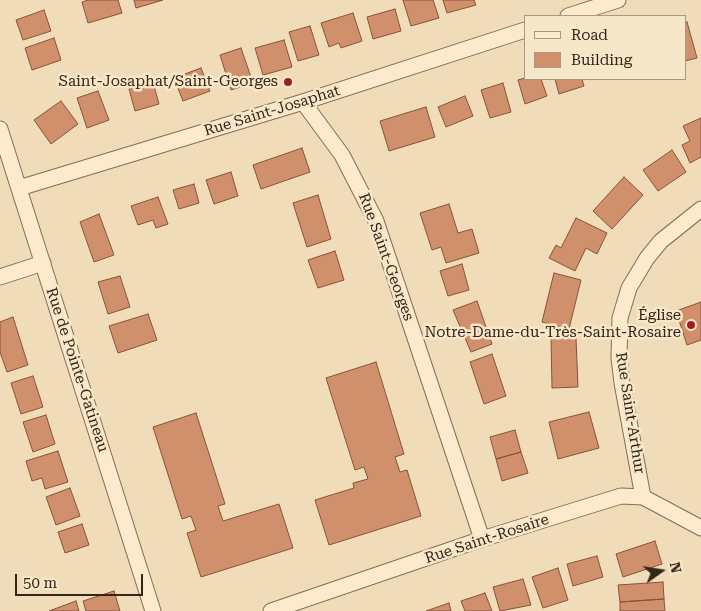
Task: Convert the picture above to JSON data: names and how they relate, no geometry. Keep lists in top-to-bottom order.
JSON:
{
  "streets": {
    "street": [
      "Rue Saint-Josaphat",
      "Rue Saint-Georges",
      "Rue de Pointe-Gatineau",
      "Rue Saint-Arthur",
      "Rue Saint-Rosaire"
    ]
  },
  "crossings": [
    ["Rue Saint-Josaphat", "Rue Saint-Georges"],
    ["Rue Saint-Josaphat", "Rue de Pointe-Gatineau"],
    ["Rue Saint-Georges", "Rue Saint-Rosaire"],
    ["Rue Saint-Arthur", "Rue Saint-Rosaire"]
  ],
  "places": ["Saint-Josaphat/Saint-Georges", "Église Notre-Dame-du-Très-Saint-Rosaire"],
  "legend": ["Road", "Building"],
  "scale_bar": "50 m",
  "north": "right"
}
